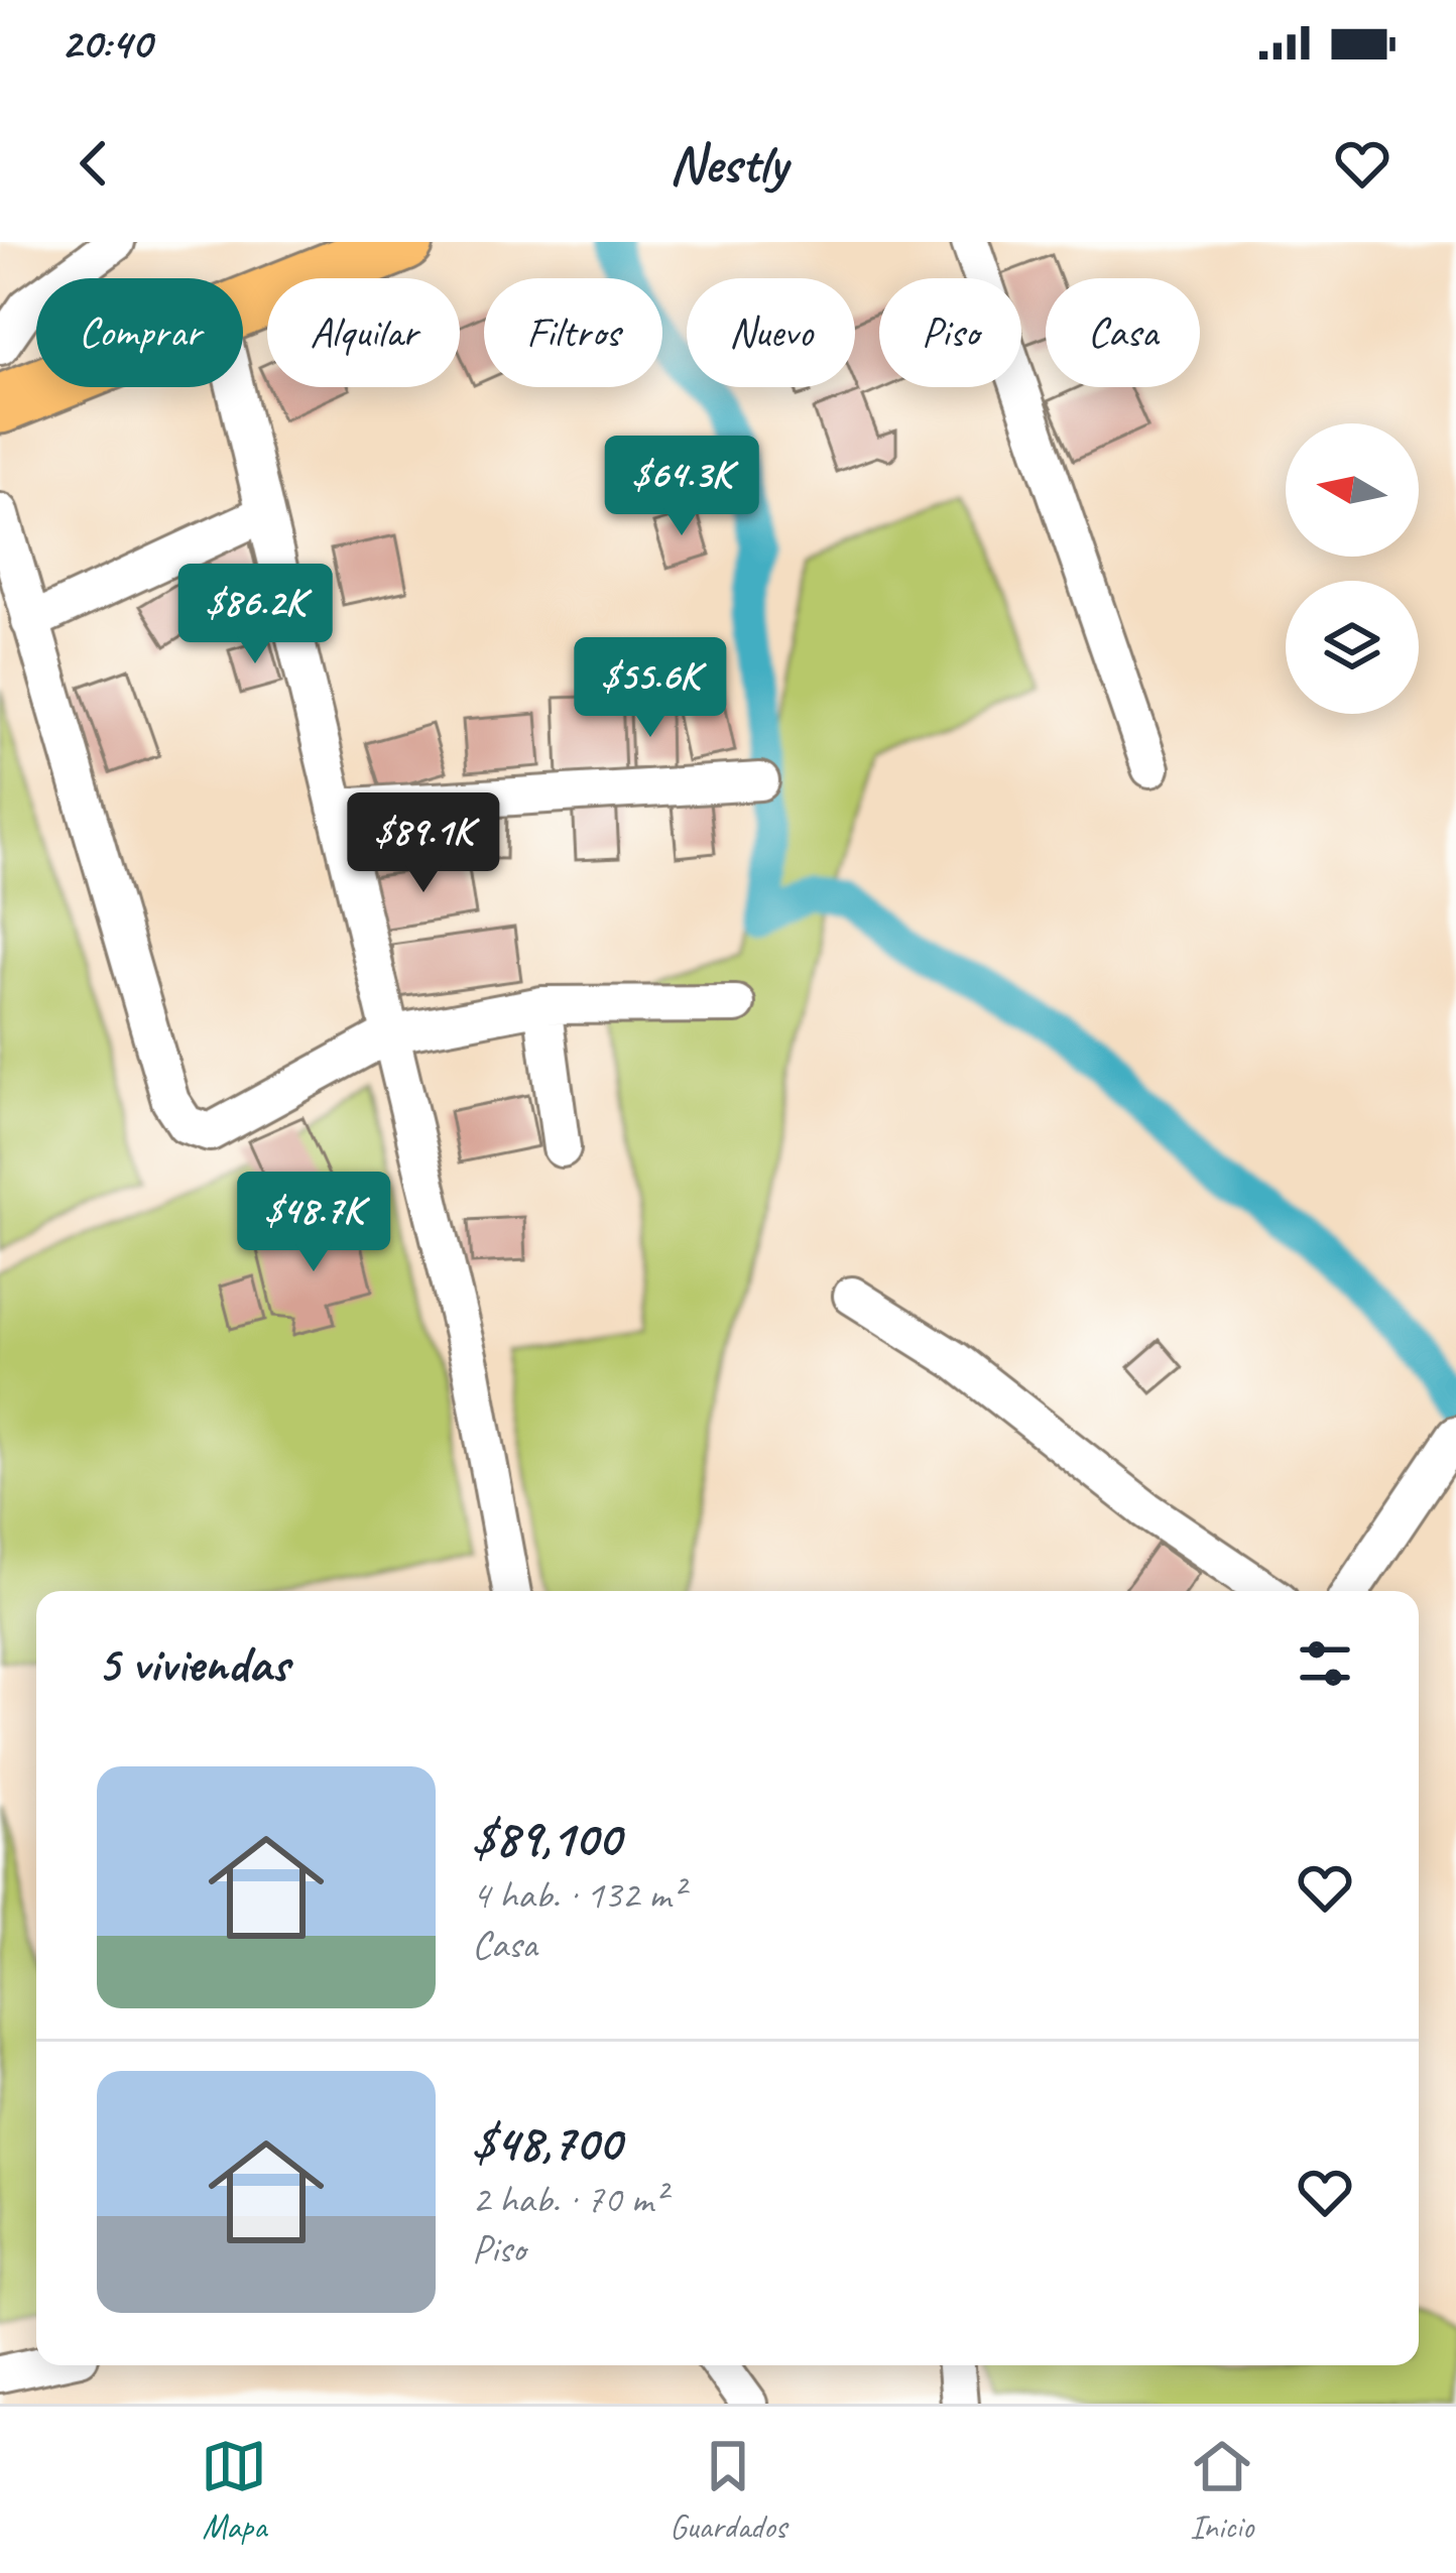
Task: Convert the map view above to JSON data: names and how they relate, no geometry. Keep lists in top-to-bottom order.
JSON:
{
  "north": "left",
  "page": {
    "status": "20:40",
    "header": "Nestly",
    "chip": [
      "Comprar",
      "Alquilar",
      "Filtros",
      "Nuevo",
      "Piso",
      "Casa"
    ],
    "price": [
      "$64.3K",
      "$86.2K",
      "$55.6K",
      "$89.1K",
      "$48.7K"
    ],
    "heading": "5 viviendas",
    "list": [
      {
        "name": "$89,100",
        "note": "4 hab. · 132 m² · Casa"
      },
      {
        "name": "$48,700",
        "note": "2 hab. · 70 m² · Piso"
      }
    ],
    "tabs": ["Mapa", "Guardados", "Inicio"]
  }
}
